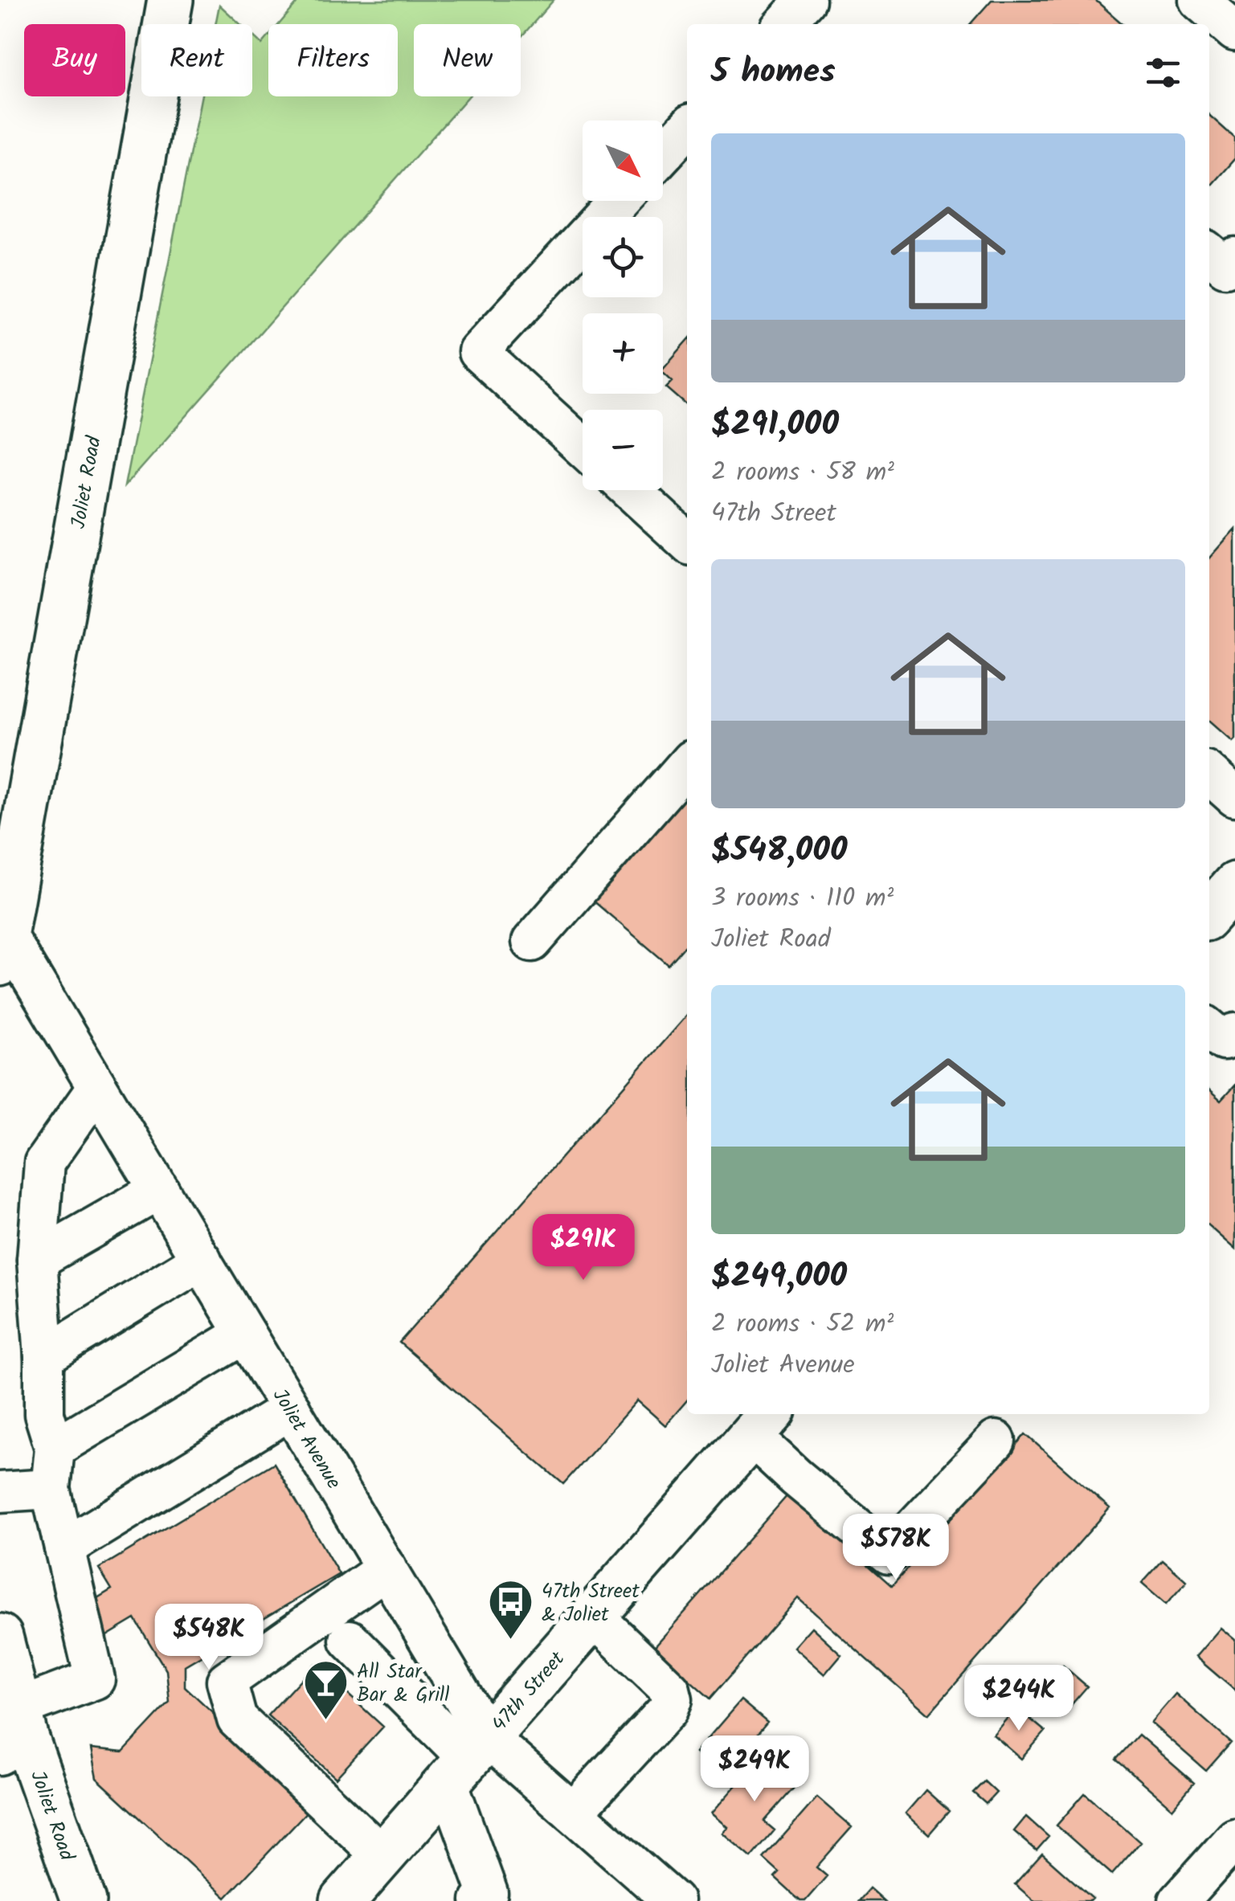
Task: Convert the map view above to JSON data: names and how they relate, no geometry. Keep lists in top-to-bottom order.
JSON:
{
  "streets": {
    "main road": ["Joliet Road", "47th Street"],
    "street": ["Joliet Avenue"]
  },
  "crossings": [
    ["Joliet Road", "Joliet Avenue"],
    ["Joliet Avenue", "47th Street"]
  ],
  "places": {
    "bus stop": ["47th Street & Joliet"],
    "bar": ["All Star Bar & Grill"]
  },
  "north": "bottom right",
  "page": {
    "chip": [
      "Buy",
      "Rent",
      "Filters",
      "New"
    ],
    "heading": "5 homes",
    "map_buttons": ["+", "−"],
    "list": [
      {
        "name": "$291,000",
        "note": "2 rooms · 58 m² · 47th Street"
      },
      {
        "name": "$548,000",
        "note": "3 rooms · 110 m² · Joliet Road"
      },
      {
        "name": "$249,000",
        "note": "2 rooms · 52 m² · Joliet Avenue"
      }
    ],
    "price": [
      "$291K",
      "$578K",
      "$548K",
      "$244K",
      "$249K"
    ]
  }
}
